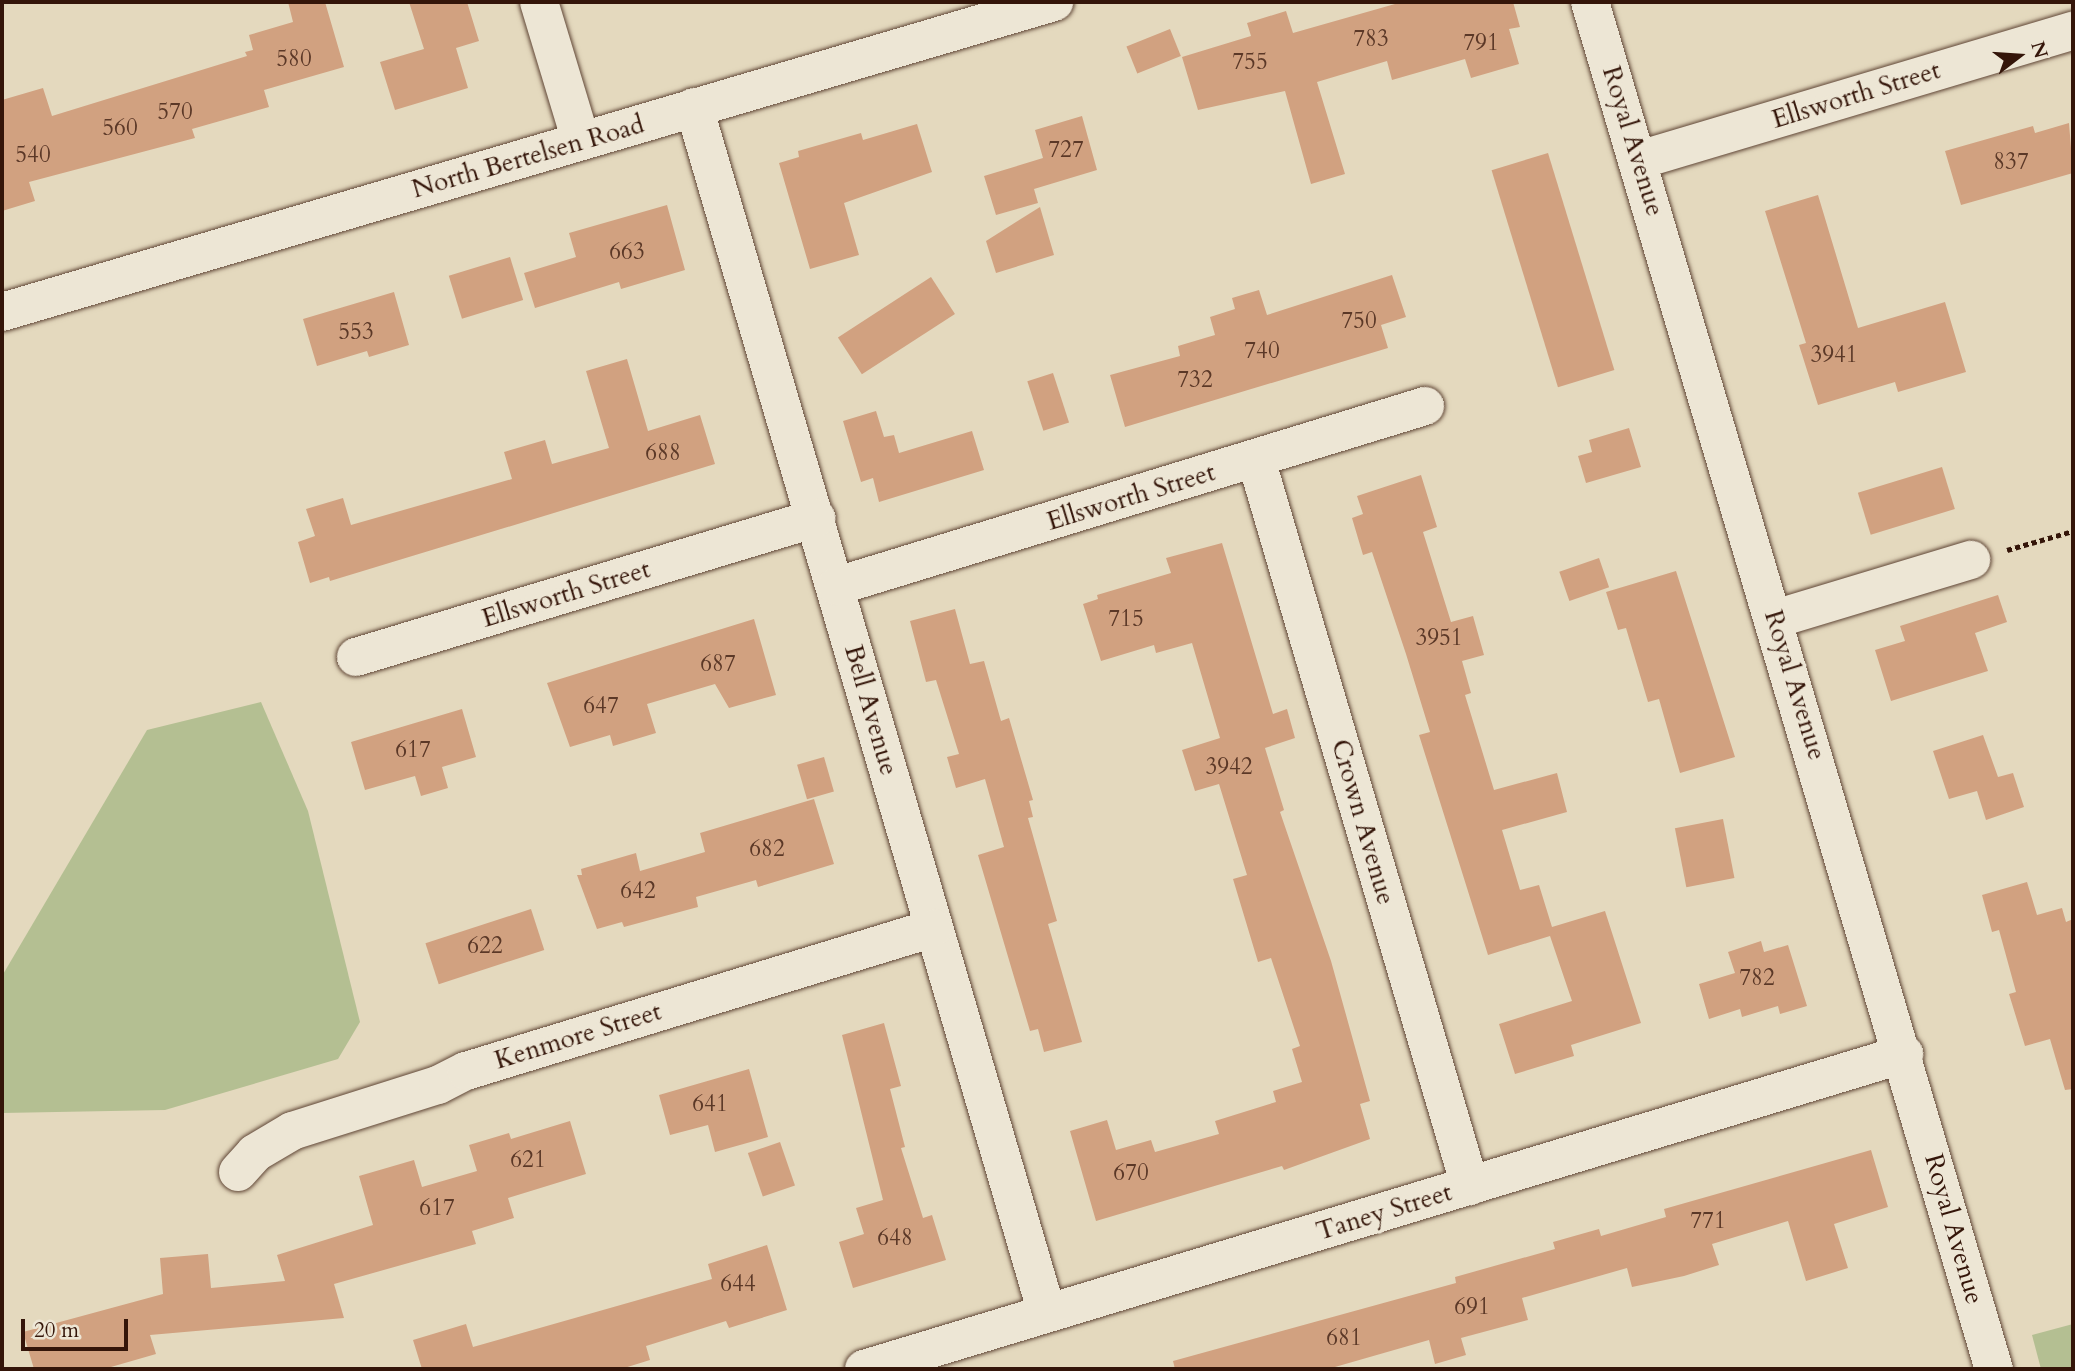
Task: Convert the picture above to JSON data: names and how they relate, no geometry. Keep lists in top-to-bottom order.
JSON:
{
  "streets": {
    "street": [
      "Ellsworth Street",
      "Royal Avenue",
      "North Bertelsen Road",
      "Bell Avenue",
      "Crown Avenue",
      "Kenmore Street",
      "Taney Street"
    ]
  },
  "crossings": [
    ["Ellsworth Street", "Royal Avenue"],
    ["Ellsworth Street", "Bell Avenue"],
    ["Ellsworth Street", "Crown Avenue"],
    ["Royal Avenue", "Taney Street"],
    ["North Bertelsen Road", "Bell Avenue"],
    ["Bell Avenue", "Kenmore Street"],
    ["Bell Avenue", "Taney Street"],
    ["Crown Avenue", "Taney Street"]
  ],
  "house_numbers": [
    "783",
    "791",
    "580",
    "755",
    "570",
    "560",
    "727",
    "540",
    "837",
    "663",
    "750",
    "553",
    "740",
    "3941",
    "732",
    "688",
    "715",
    "3951",
    "687",
    "647",
    "617",
    "3942",
    "682",
    "642",
    "622",
    "782",
    "641",
    "621",
    "670",
    "617",
    "771",
    "648",
    "644",
    "691",
    "681"
  ],
  "scale_bar": "20 m",
  "north": "right"
}
